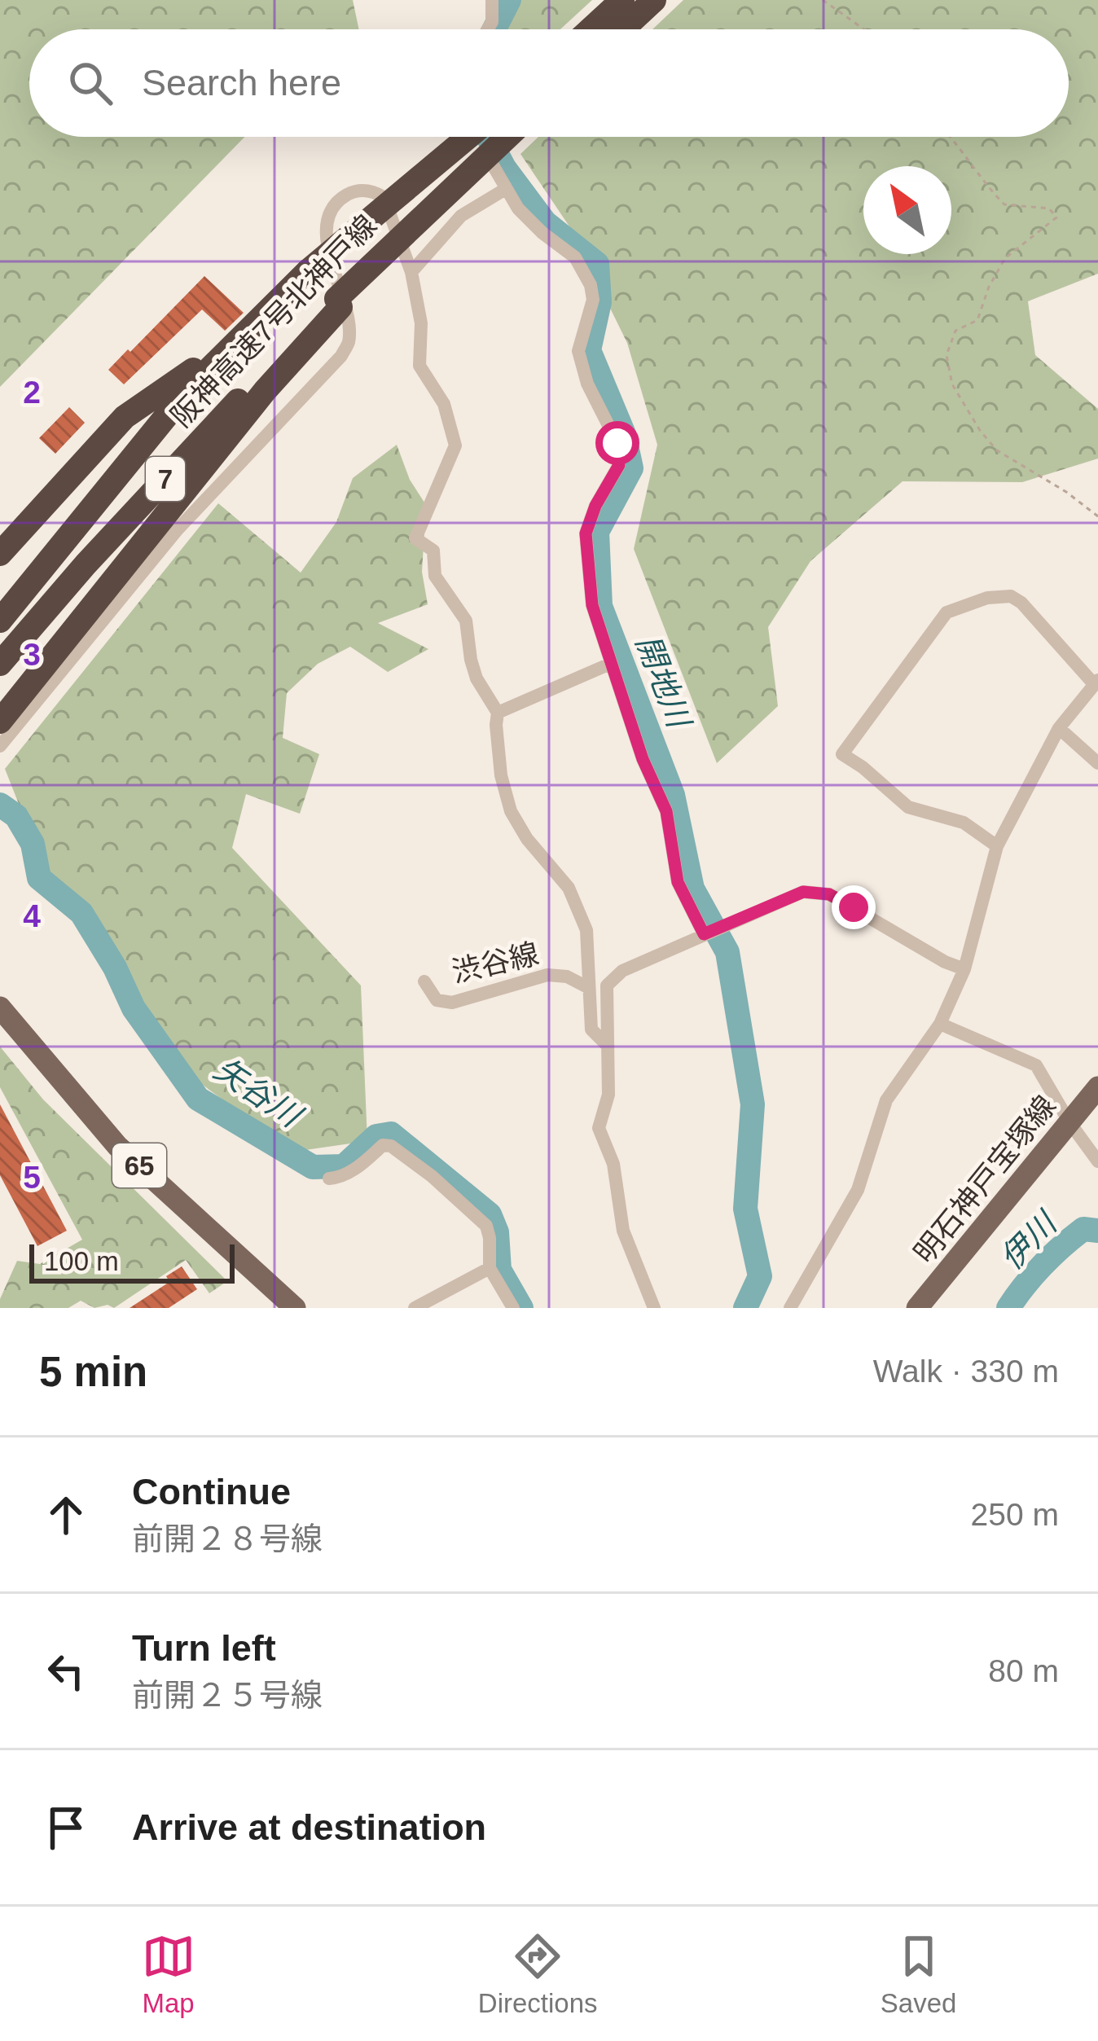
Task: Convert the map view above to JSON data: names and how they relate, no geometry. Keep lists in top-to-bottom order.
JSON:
{
  "streets": {
    "highway": ["阪神高速7号北神戸線", "7"],
    "main road": ["65", "明石神戸宝塚線"],
    "street": ["渋谷線"]
  },
  "water": ["開地川", "矢谷川", "伊川"],
  "scale_bar": "100 m",
  "north": "top left",
  "page": {
    "search": "Search here",
    "scale": "100 m",
    "heading": ["5 min", "Walk · 330 m"],
    "list": [
      ["Continue", "前開２８号線", "250 m"],
      ["Turn left", "前開２５号線", "80 m"],
      "Arrive at destination"
    ],
    "nav": ["Map", "Directions", "Saved"]
  },
  "grid": {
    "rows": [
      "2",
      "3",
      "4",
      "5"
    ]
  }
}
